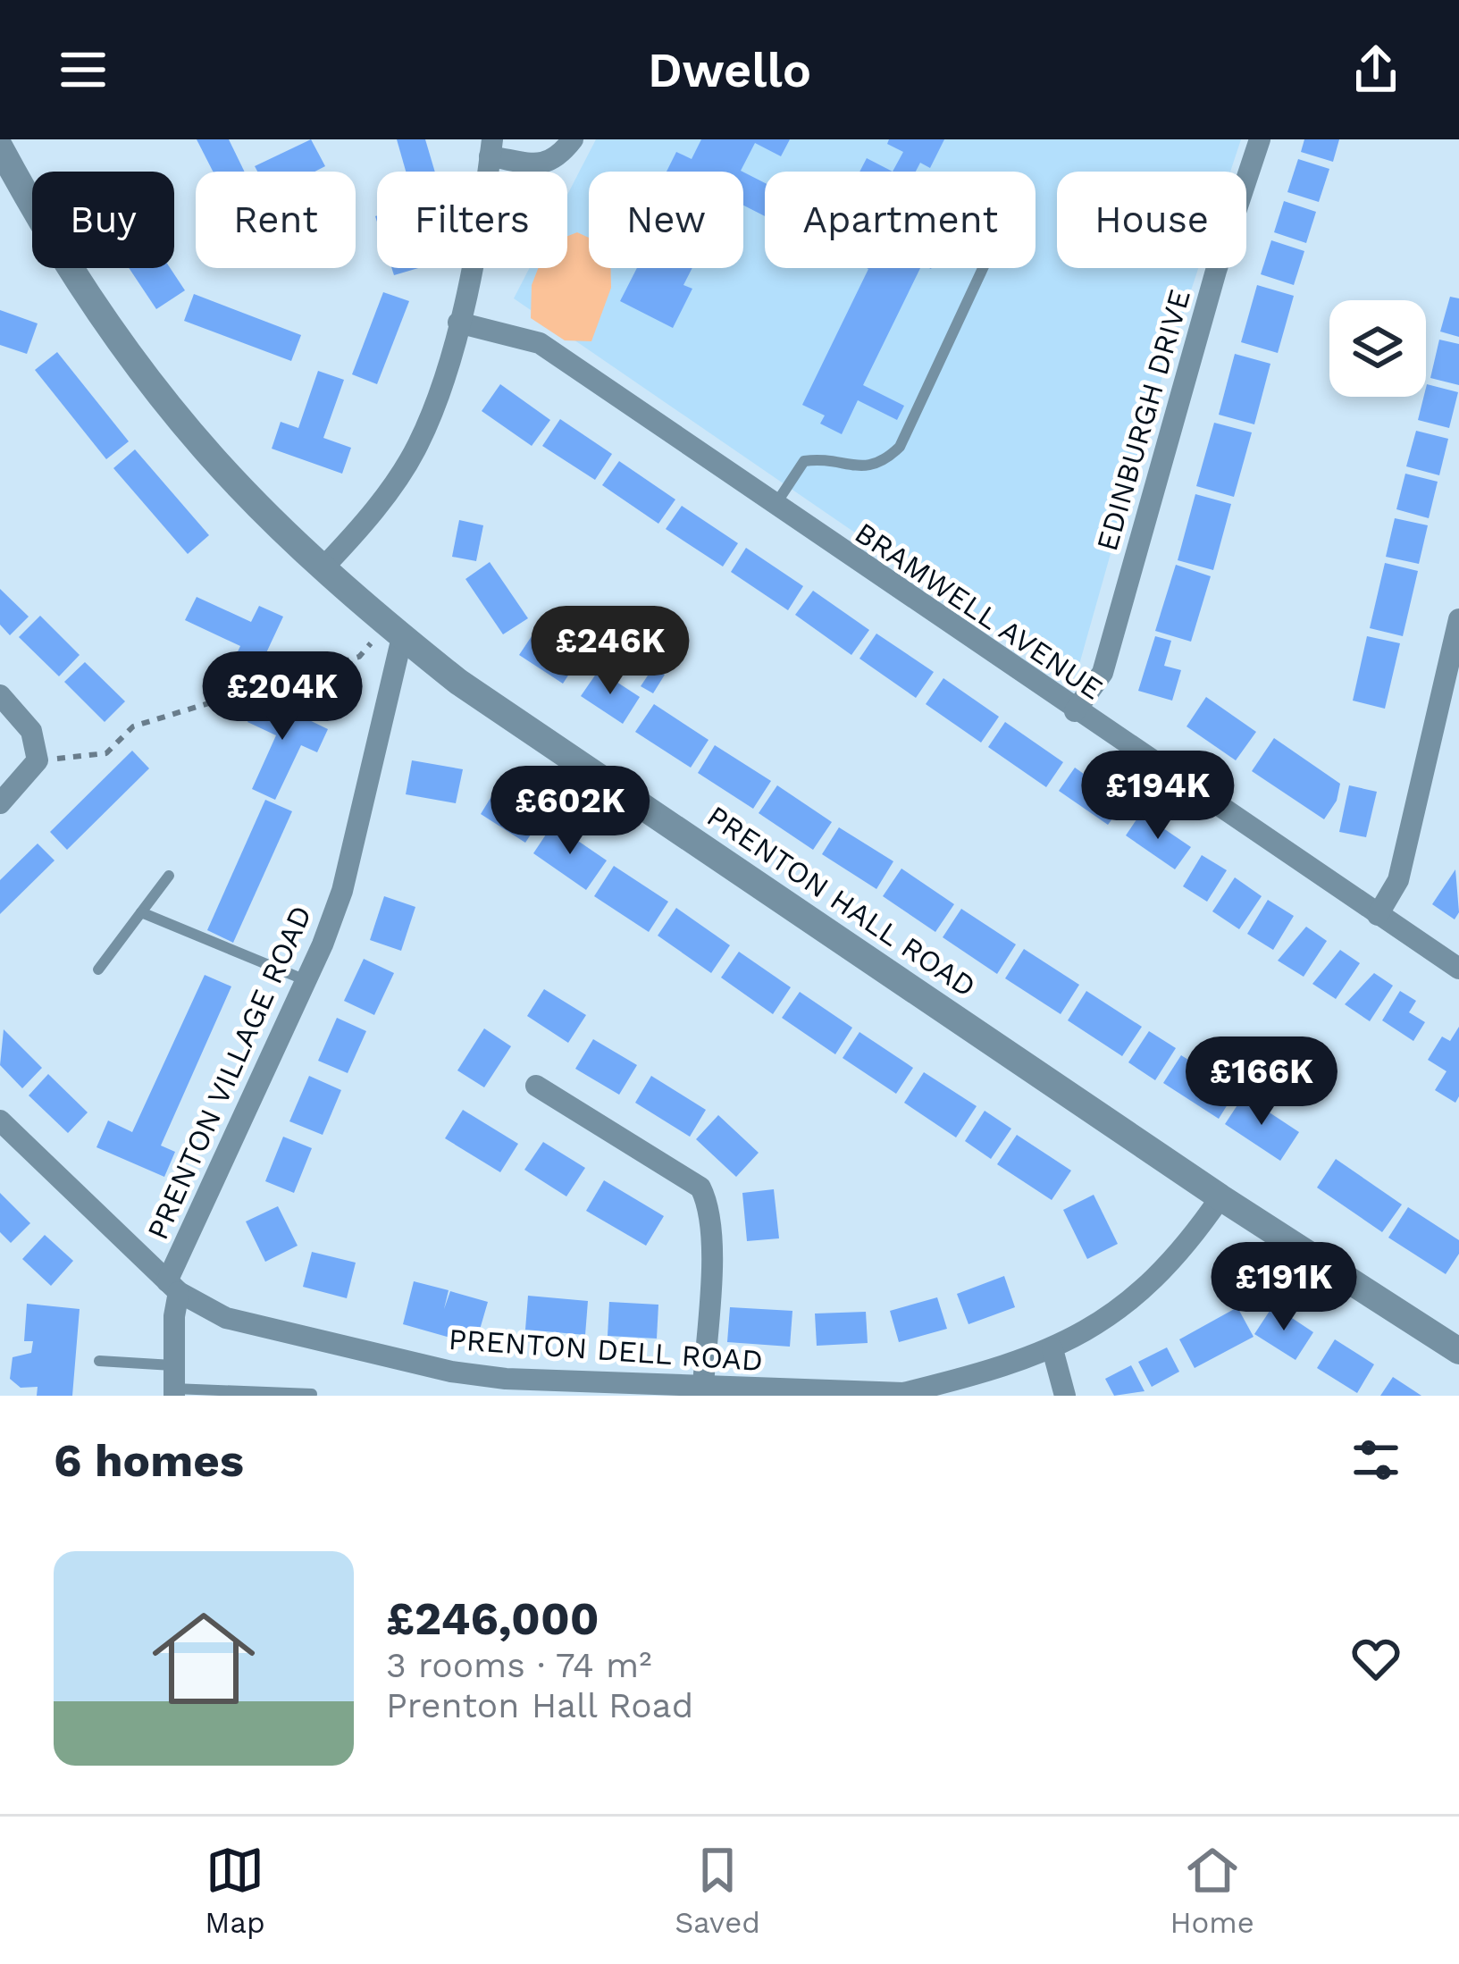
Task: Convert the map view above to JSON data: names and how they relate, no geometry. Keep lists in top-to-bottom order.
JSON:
{
  "streets": {
    "street": [
      "EDINBURGH DRIVE",
      "BRAMWELL AVENUE",
      "PRENTON HALL ROAD",
      "PRENTON VILLAGE ROAD",
      "PRENTON DELL ROAD"
    ]
  },
  "crossings": [
    ["EDINBURGH DRIVE", "BRAMWELL AVENUE"],
    ["PRENTON HALL ROAD", "PRENTON VILLAGE ROAD"],
    ["PRENTON HALL ROAD", "PRENTON DELL ROAD"],
    ["PRENTON VILLAGE ROAD", "PRENTON DELL ROAD"]
  ],
  "page": {
    "header": "Dwello",
    "chip": [
      "Buy",
      "Rent",
      "Filters",
      "New",
      "Apartment",
      "House"
    ],
    "price": [
      "£246K",
      "£204K",
      "£194K",
      "£602K",
      "£166K",
      "£191K"
    ],
    "heading": "6 homes",
    "list": [
      {
        "name": "£246,000",
        "note": "3 rooms · 74 m² · Prenton Hall Road"
      }
    ],
    "tabs": ["Map", "Saved", "Home"]
  }
}
